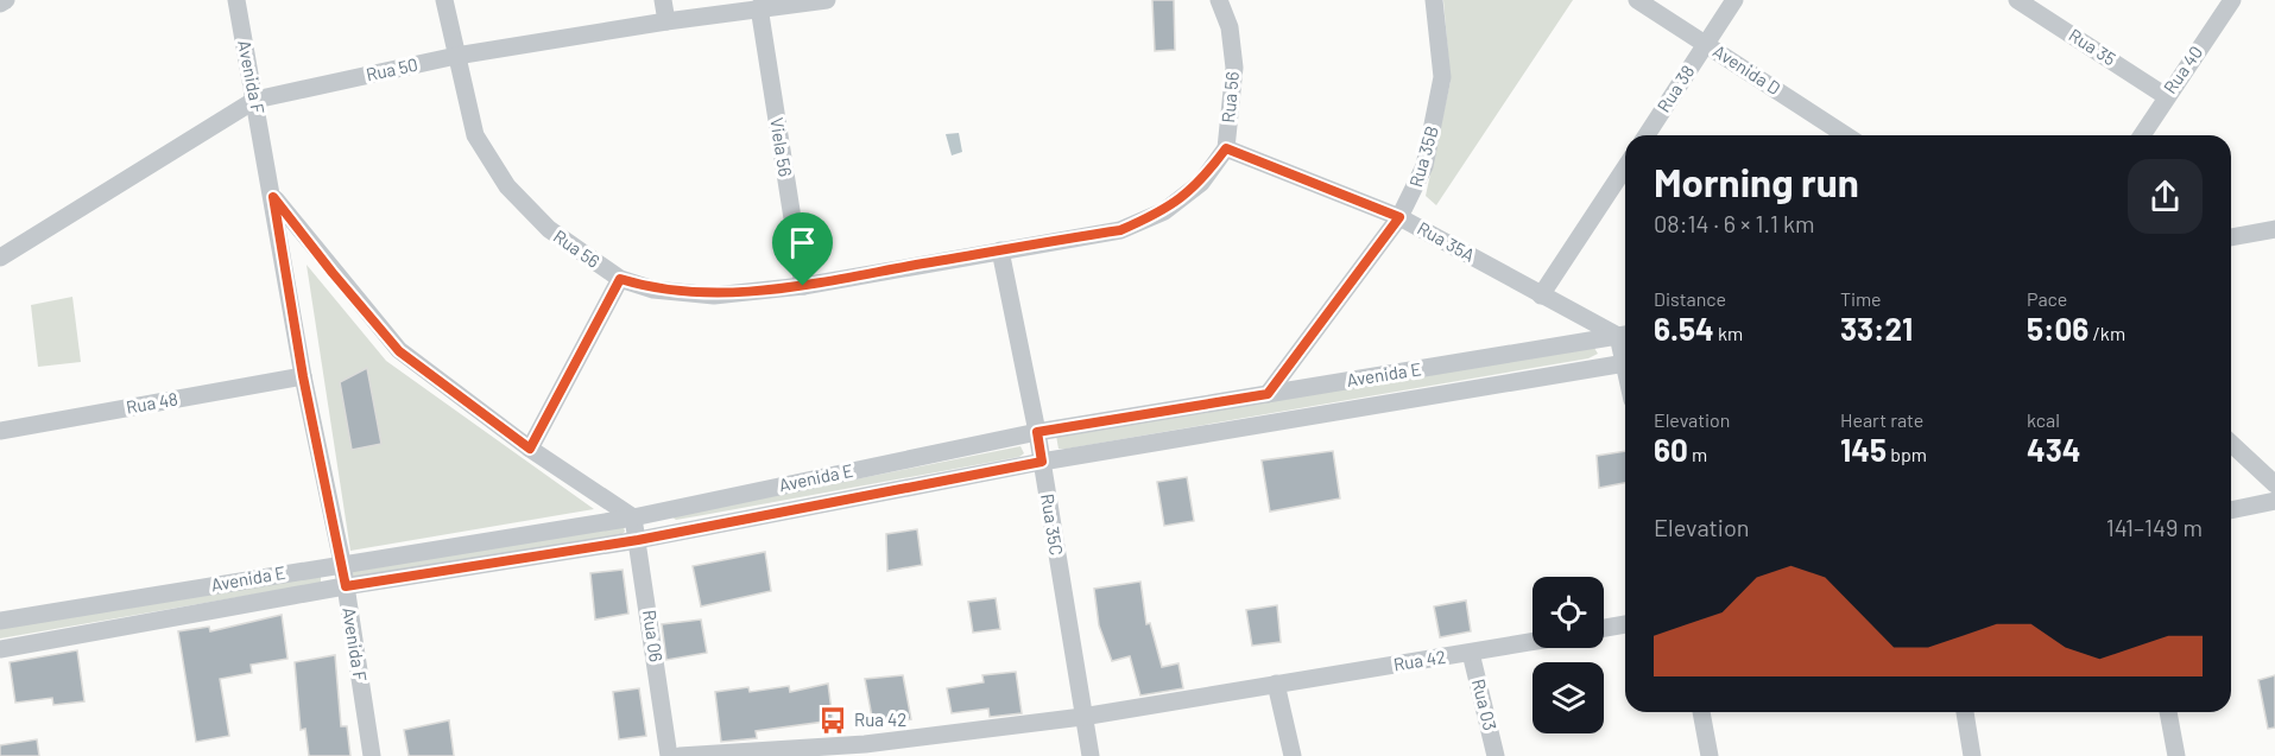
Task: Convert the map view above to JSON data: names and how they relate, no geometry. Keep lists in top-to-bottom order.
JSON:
{
  "streets": {
    "street": [
      "Rua 35",
      "Rua 50",
      "Avenida D",
      "Rua 40",
      "Avenida F",
      "Rua 38",
      "Rua 56",
      "Viela 56",
      "Rua 35B",
      "Rua 35A",
      "Avenida E",
      "Rua 48",
      "Rua 35C",
      "Rua 06",
      "Rua 42",
      "Rua 03"
    ]
  },
  "crossings": [
    ["Rua 35", "Rua 40"],
    ["Rua 50", "Avenida F"],
    ["Rua 50", "Rua 56"],
    ["Rua 50", "Viela 56"],
    ["Avenida D", "Rua 38"],
    ["Avenida F", "Avenida E"],
    ["Avenida F", "Rua 48"],
    ["Avenida F", "Rua 06"],
    ["Rua 56", "Viela 56"],
    ["Rua 56", "Rua 35A"],
    ["Rua 56", "Rua 35C"],
    ["Rua 35B", "Rua 35A"],
    ["Rua 35B", "Avenida E"],
    ["Rua 35A", "Avenida E"],
    ["Avenida E", "Rua 35C"],
    ["Avenida E", "Rua 06"],
    ["Rua 35C", "Rua 42"],
    ["Rua 42", "Rua 03"]
  ],
  "places": {
    "bus stop": ["Rua 42"]
  },
  "page": {
    "heading": ["Morning run", "08:14 · 6 × 1.1 km"],
    "stats": [
      ["Distance", "6.54 km"],
      ["Time", "33:21"],
      ["Pace", "5:06 /km"],
      ["Elevation", "60 m"],
      ["Heart rate", "145 bpm"],
      ["kcal", "434"]
    ],
    "chart": ["Elevation", "141–149 m"]
  }
}
